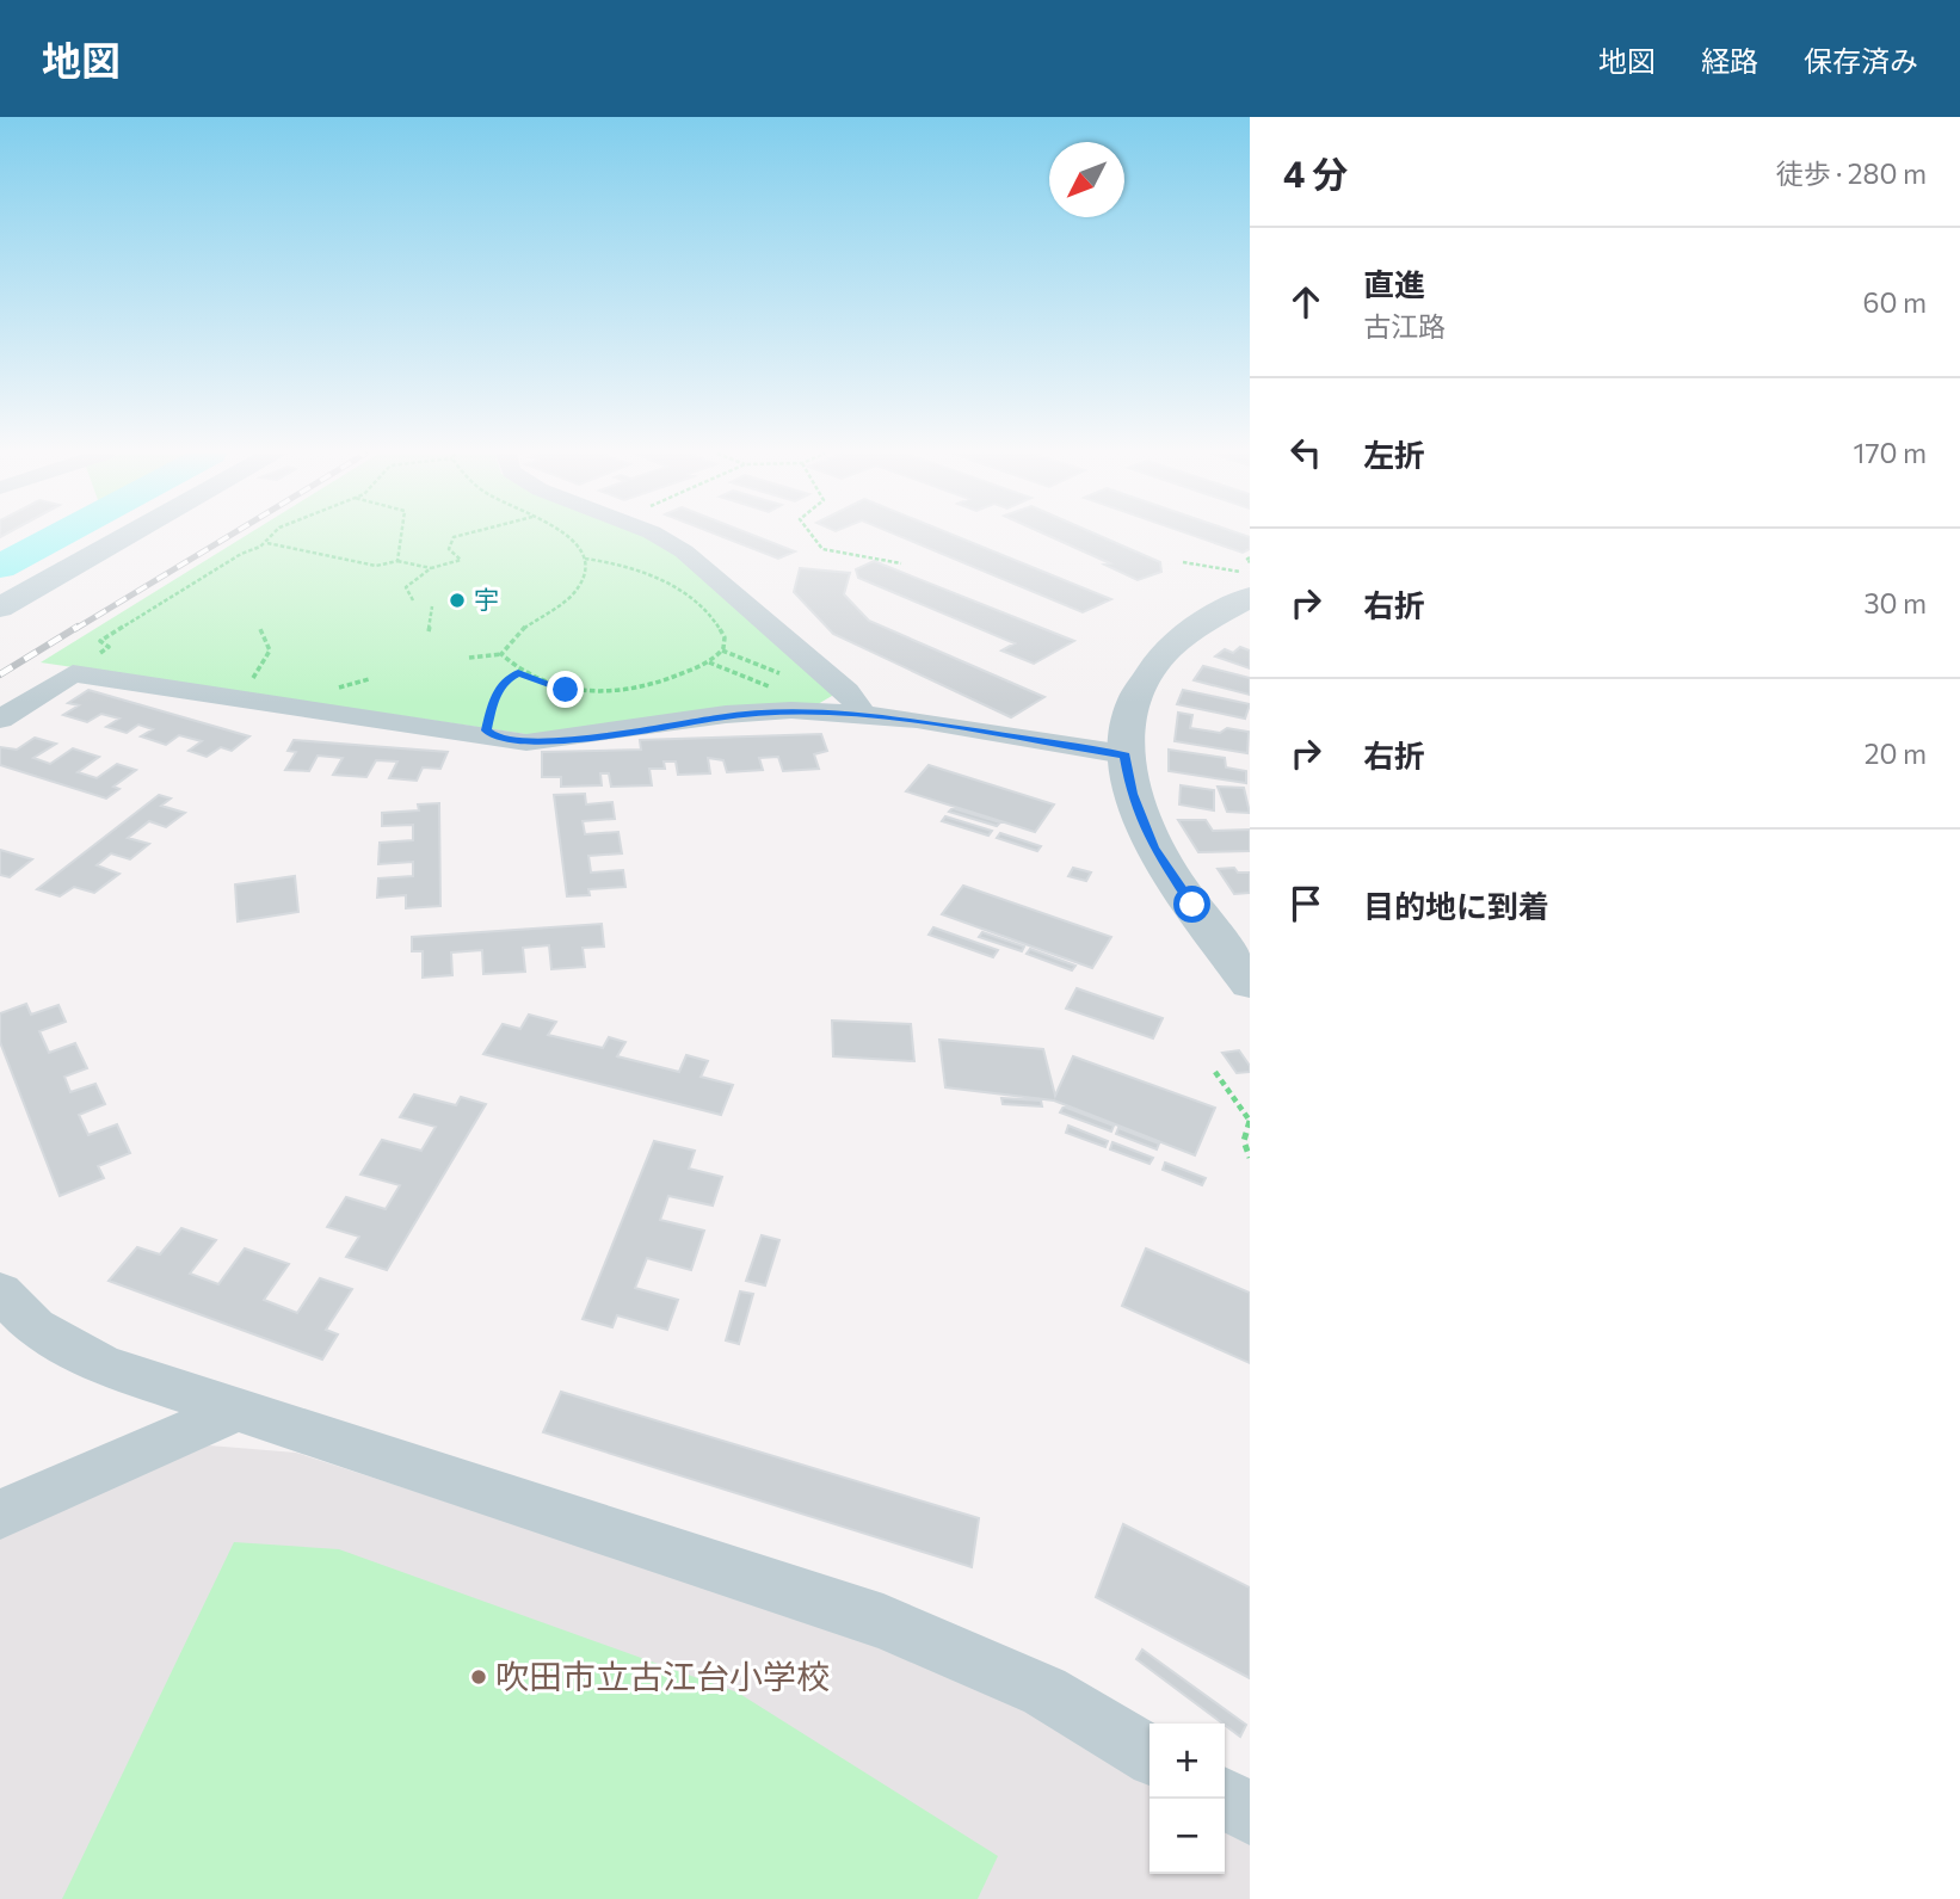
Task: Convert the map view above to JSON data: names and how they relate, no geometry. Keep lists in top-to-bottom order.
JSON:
{
  "places": ["宇", "吹田市立古江台小学校"],
  "north": "bottom left",
  "page": {
    "header": "地図",
    "nav": ["地図", "経路", "保存済み"],
    "heading": ["4 分", "徒歩 · 280 m"],
    "list": [
      ["直進", "古江路", "60 m"],
      ["左折", "170 m"],
      ["右折", "30 m"],
      ["右折", "20 m"],
      "目的地に到着"
    ],
    "map_buttons": ["+", "−"]
  }
}
